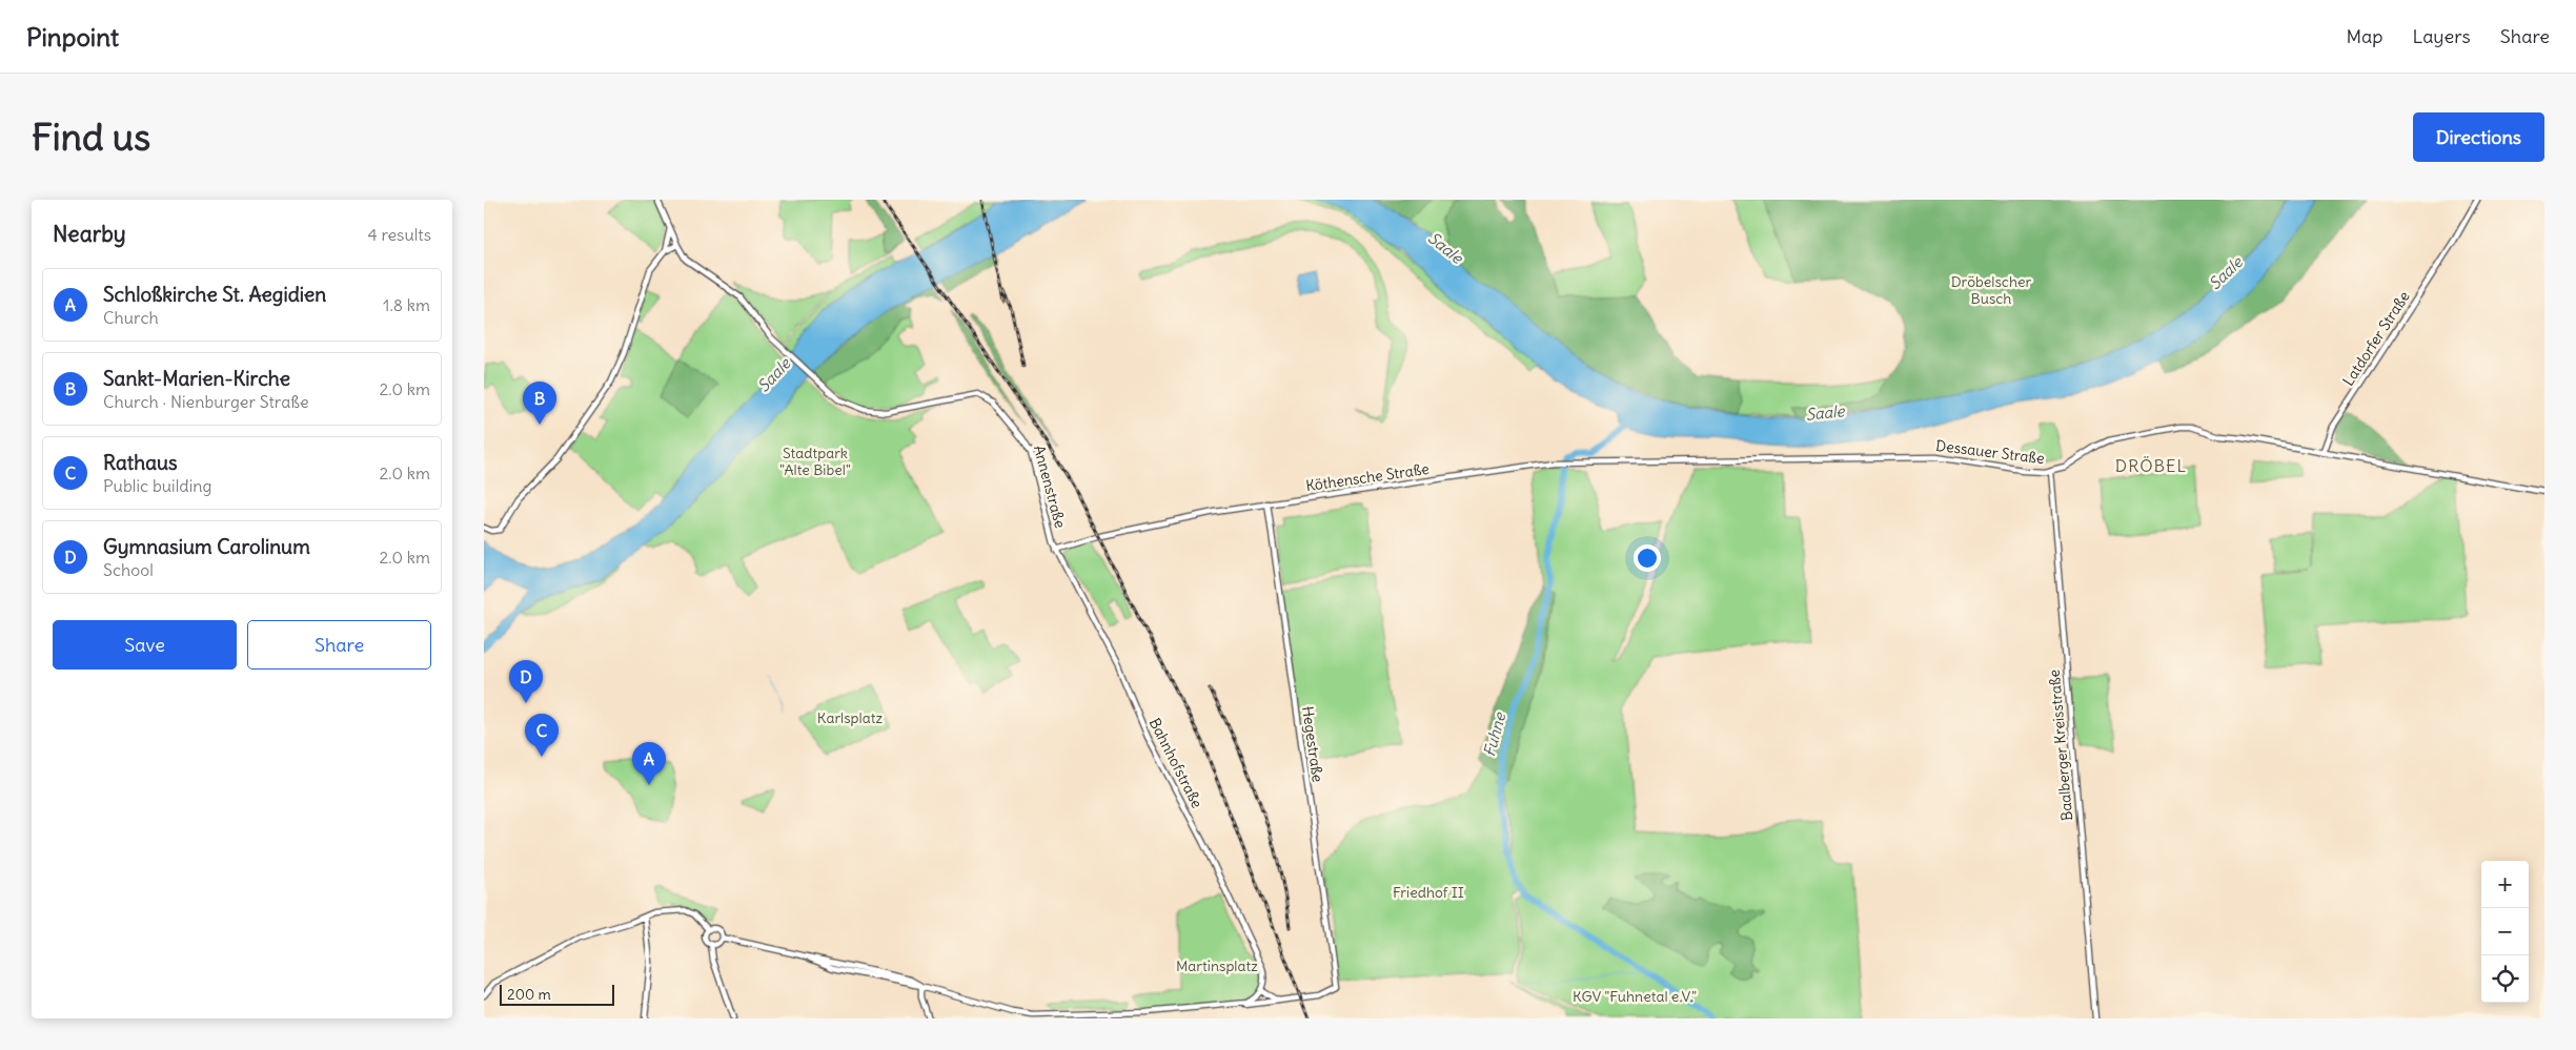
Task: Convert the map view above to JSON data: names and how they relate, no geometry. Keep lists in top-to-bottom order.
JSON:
{
  "streets": {
    "main road": [
      "Latdorfer Straße",
      "Dessauer Straße",
      "Köthensche Straße",
      "Annenstraße",
      "Hegestraße",
      "Baalberger Kreisstraße",
      "Bahnhofstraße"
    ]
  },
  "crossings": [
    ["Latdorfer Straße", "Dessauer Straße"],
    ["Dessauer Straße", "Köthensche Straße"],
    ["Dessauer Straße", "Baalberger Kreisstraße"],
    ["Köthensche Straße", "Annenstraße"],
    ["Köthensche Straße", "Hegestraße"],
    ["Köthensche Straße", "Bahnhofstraße"],
    ["Annenstraße", "Bahnhofstraße"]
  ],
  "districts": ["DRÖBEL"],
  "water": ["Saale", "Fuhne"],
  "parks": [
    "Dröbelscher Busch",
    "Stadtpark \"Alte Bibel\"",
    "Karlsplatz",
    "Friedhof II",
    "Martinsplatz",
    "KGV \"Fuhnetal e.V.\""
  ],
  "scale_bar": "200 m",
  "page": {
    "header": "Pinpoint",
    "nav": ["Map", "Layers", "Share"],
    "buttons": [
      "Directions",
      ["Save", "Share"]
    ],
    "title": "Find us",
    "heading": ["Nearby", "4 results"],
    "list": [
      {
        "mark": "A",
        "name": "Schloßkirche St. Aegidien",
        "note": "Church",
        "value": "1.8 km"
      },
      {
        "mark": "B",
        "name": "Sankt-Marien-Kirche",
        "note": "Church · Nienburger Straße",
        "value": "2.0 km"
      },
      {
        "mark": "C",
        "name": "Rathaus",
        "note": "Public building",
        "value": "2.0 km"
      },
      {
        "mark": "D",
        "name": "Gymnasium Carolinum",
        "note": "School",
        "value": "2.0 km"
      }
    ],
    "pins": [
      "B",
      "D",
      "C",
      "A"
    ],
    "map_buttons": ["+", "−"],
    "scale": "200 m"
  }
}
